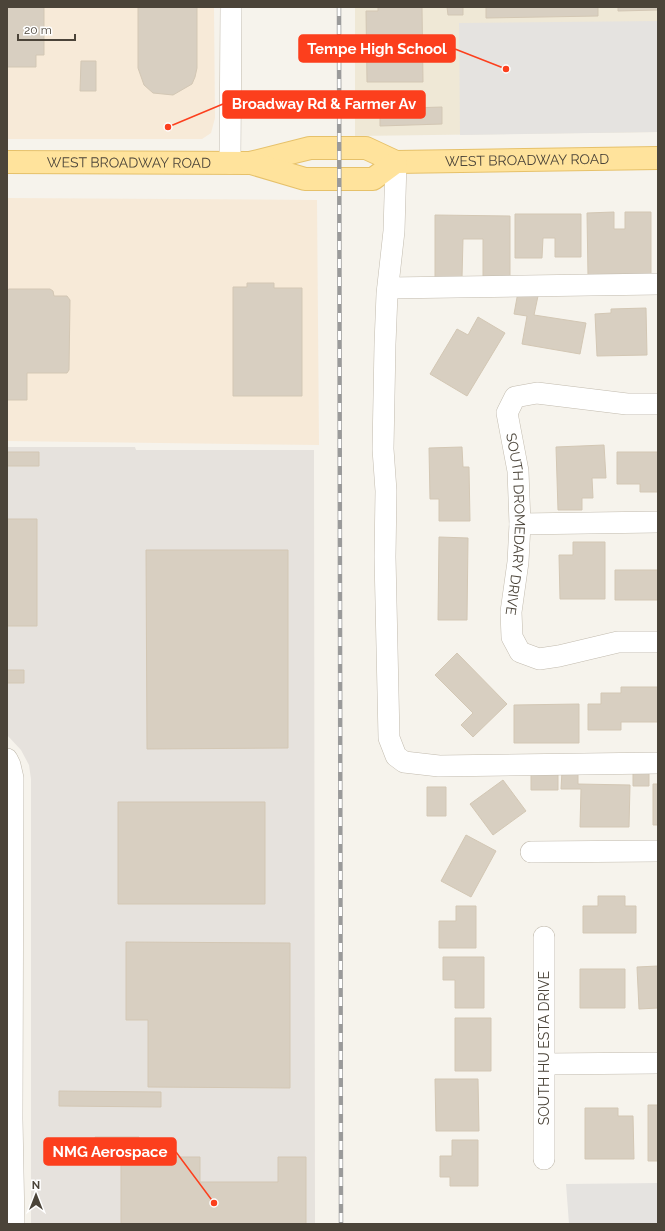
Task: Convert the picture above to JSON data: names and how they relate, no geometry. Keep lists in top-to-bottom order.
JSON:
{
  "streets": {
    "main road": ["WEST BROADWAY ROAD"],
    "street": ["SOUTH DROMEDARY DRIVE", "SOUTH HU ESTA DRIVE"]
  },
  "places": ["Tempe High School", "Broadway Rd & Farmer Av", "NMG Aerospace"],
  "scale_bar": "20 m",
  "north": "top"
}
